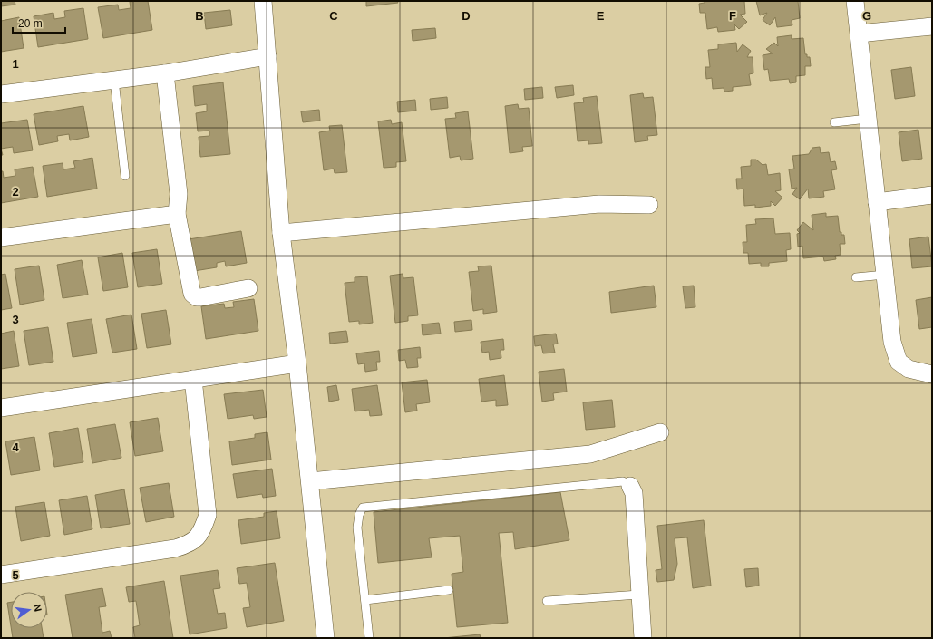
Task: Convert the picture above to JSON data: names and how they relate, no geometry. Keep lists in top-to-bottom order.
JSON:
{
  "scale_bar": "20 m",
  "north": "right",
  "grid": {
    "columns": [
      "B",
      "C",
      "D",
      "E",
      "F",
      "G"
    ],
    "rows": [
      "1",
      "2",
      "3",
      "4",
      "5"
    ]
  }
}
